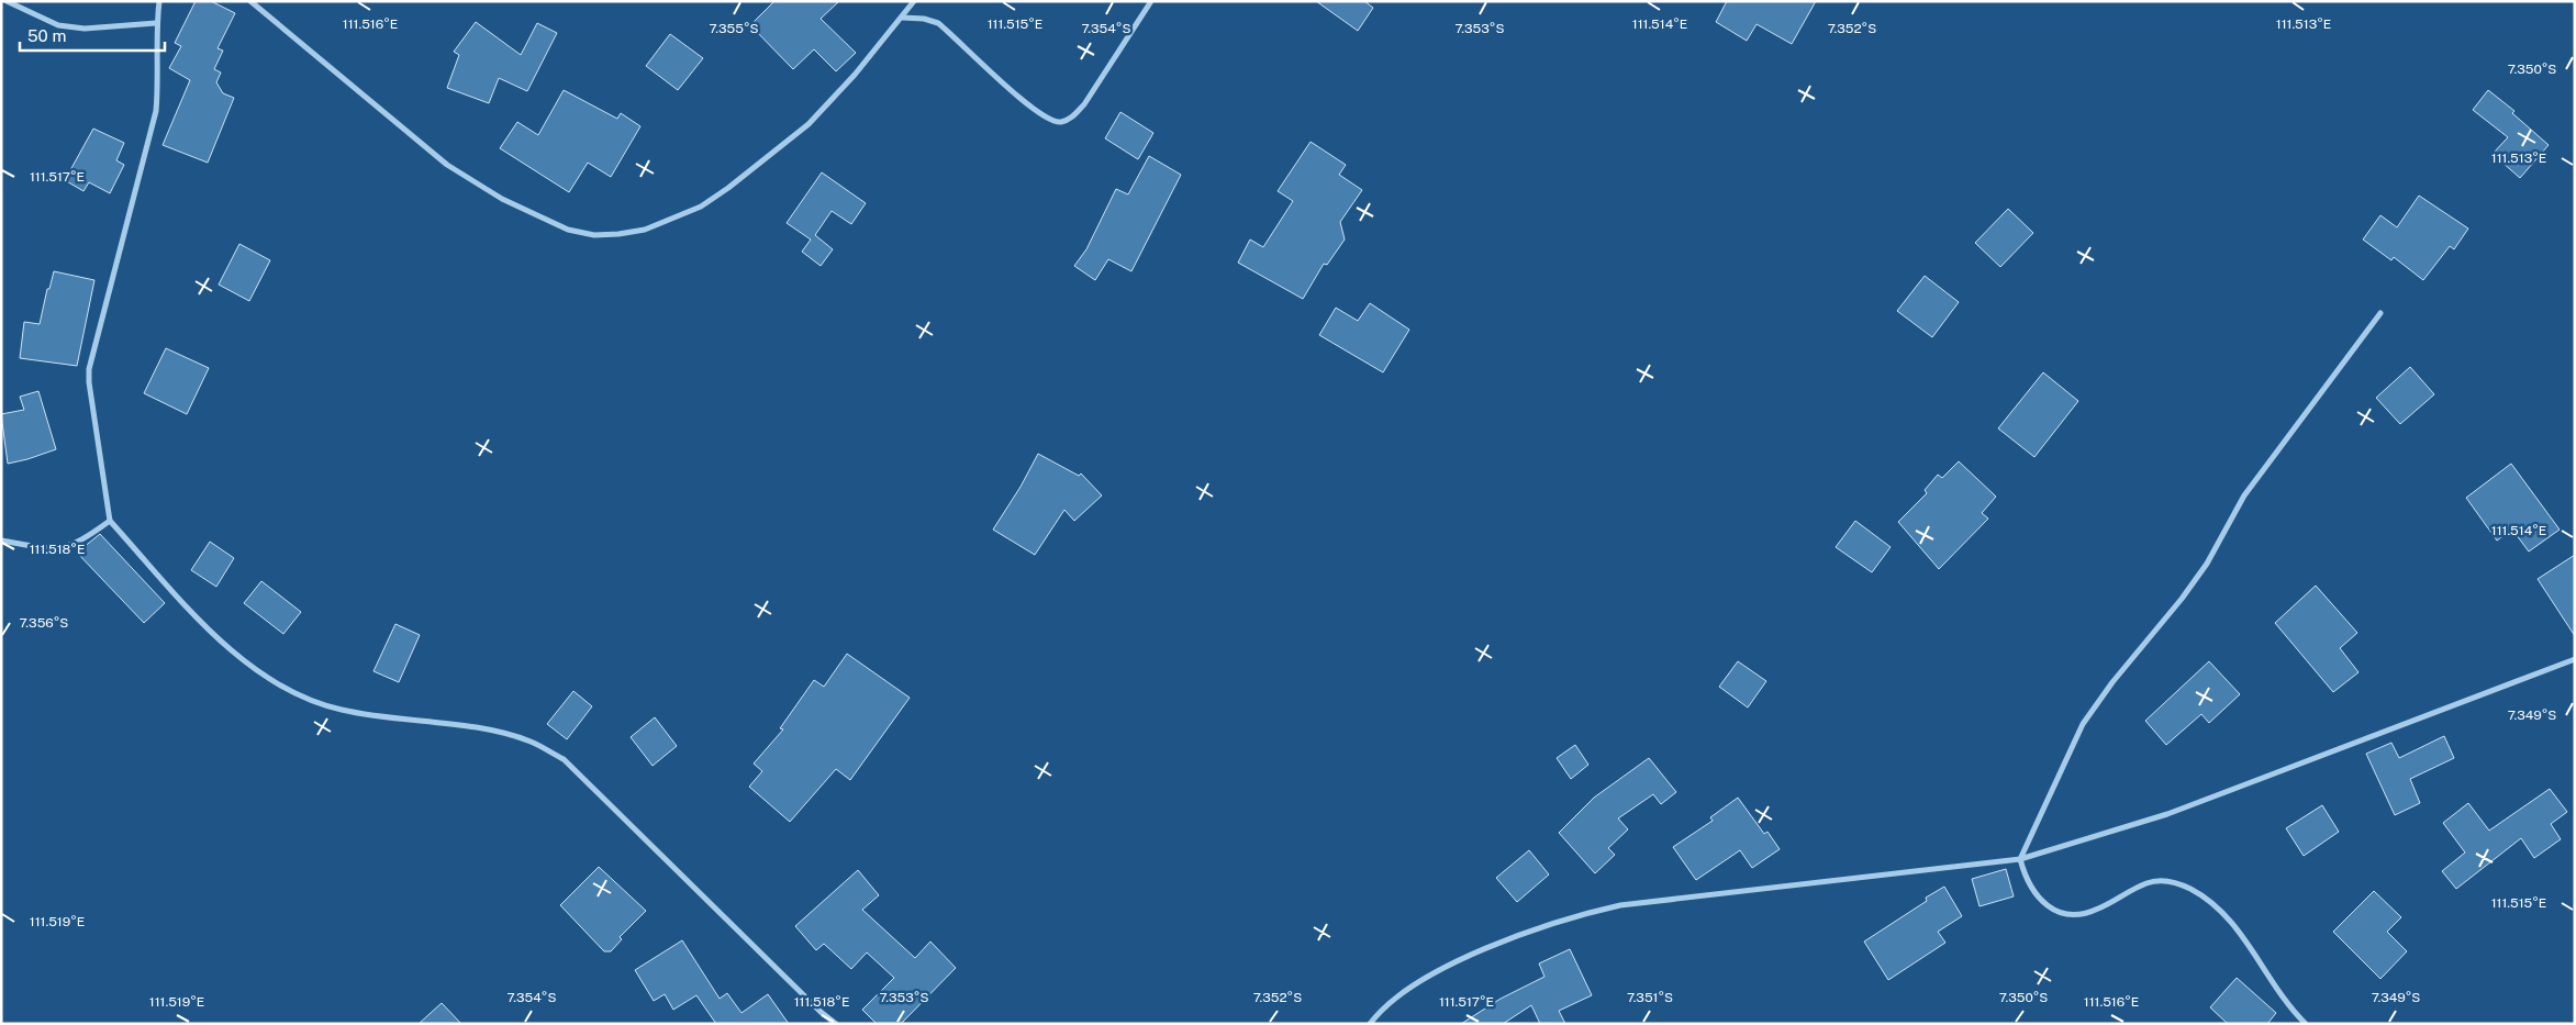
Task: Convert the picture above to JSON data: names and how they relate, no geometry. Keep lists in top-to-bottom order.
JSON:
{
  "scale_bar": "50 m",
  "coordinates": [
    "111.516°E",
    "111.515°E",
    "111.514°E",
    "111.513°E",
    "7.355°S",
    "7.354°S",
    "7.353°S",
    "7.352°S",
    "7.350°S",
    "111.517°E",
    "111.518°E",
    "7.356°S",
    "7.349°S",
    "111.519°E",
    "7.351°S"
  ]
}
